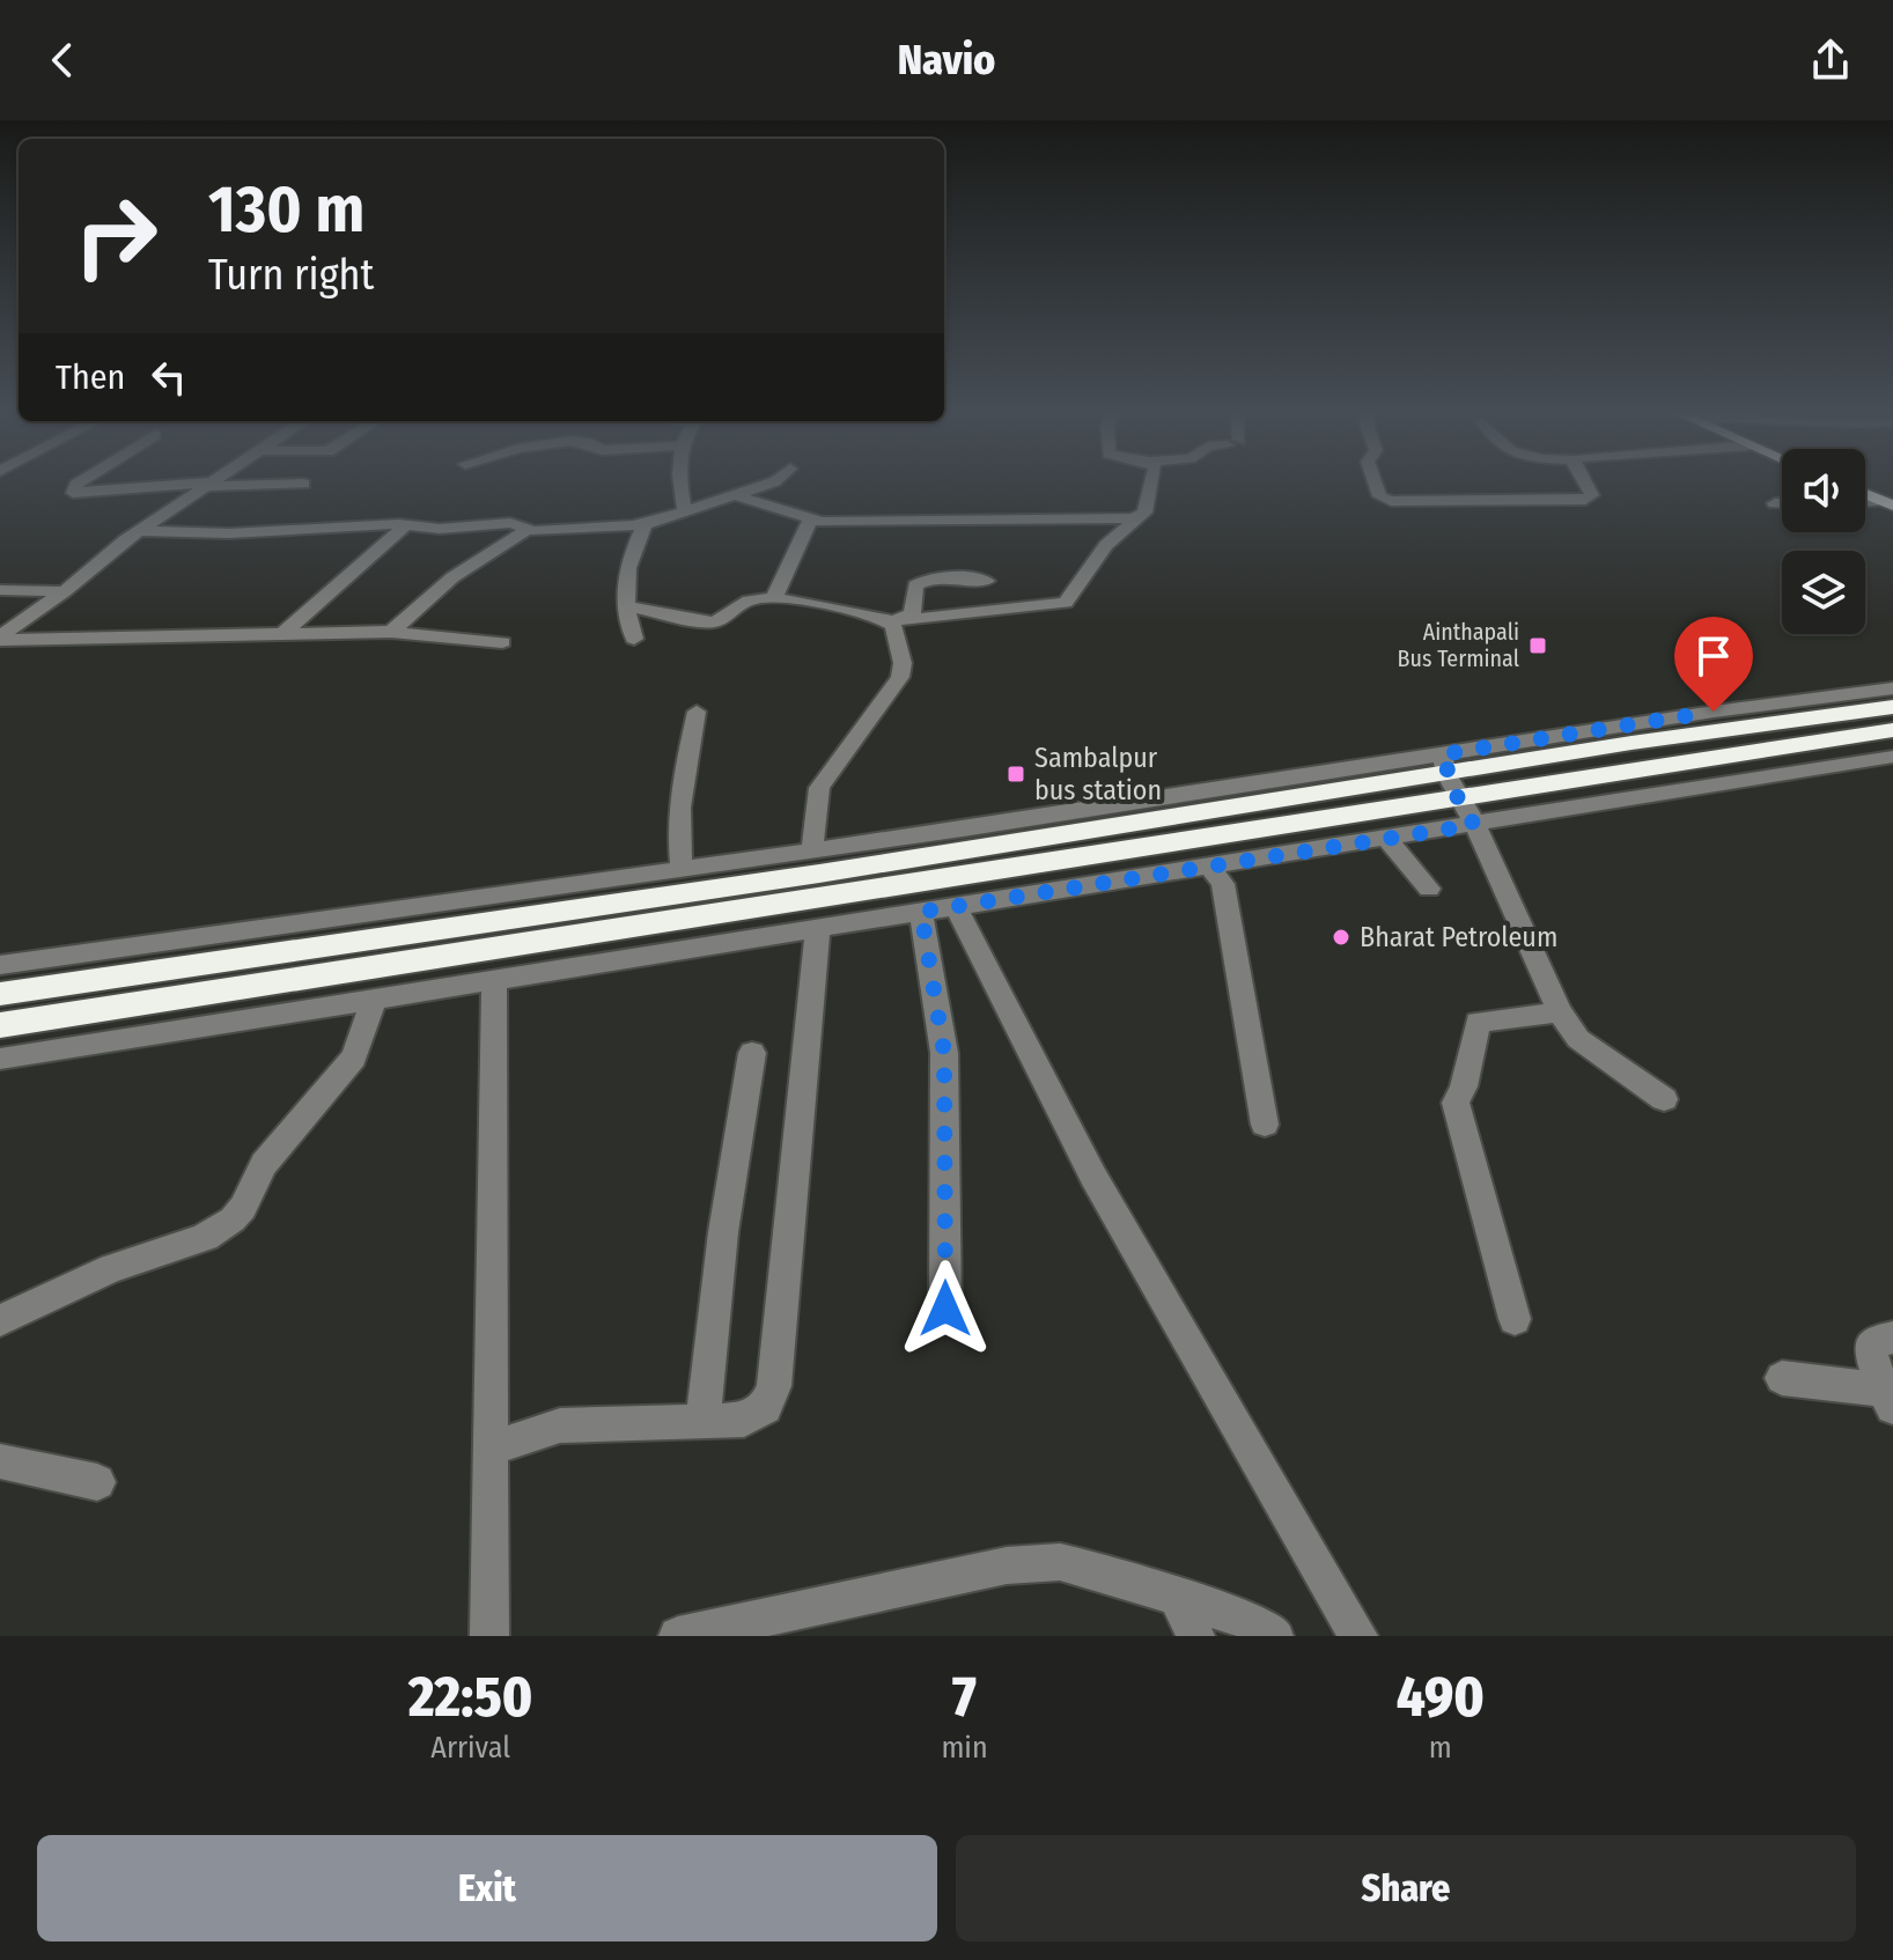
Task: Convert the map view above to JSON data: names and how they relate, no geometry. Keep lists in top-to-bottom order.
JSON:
{
  "places": {
    "transit": ["Ainthapali Bus Terminal", "Sambalpur bus station"],
    "other": ["Bharat Petroleum"]
  },
  "page": {
    "header": "Navio",
    "turn": ["130 m", "Turn right"],
    "then": "Then",
    "eta": [
      "22:50",
      "Arrival",
      "7",
      "min",
      "490",
      "m"
    ],
    "buttons": ["Exit", "Share"]
  }
}
